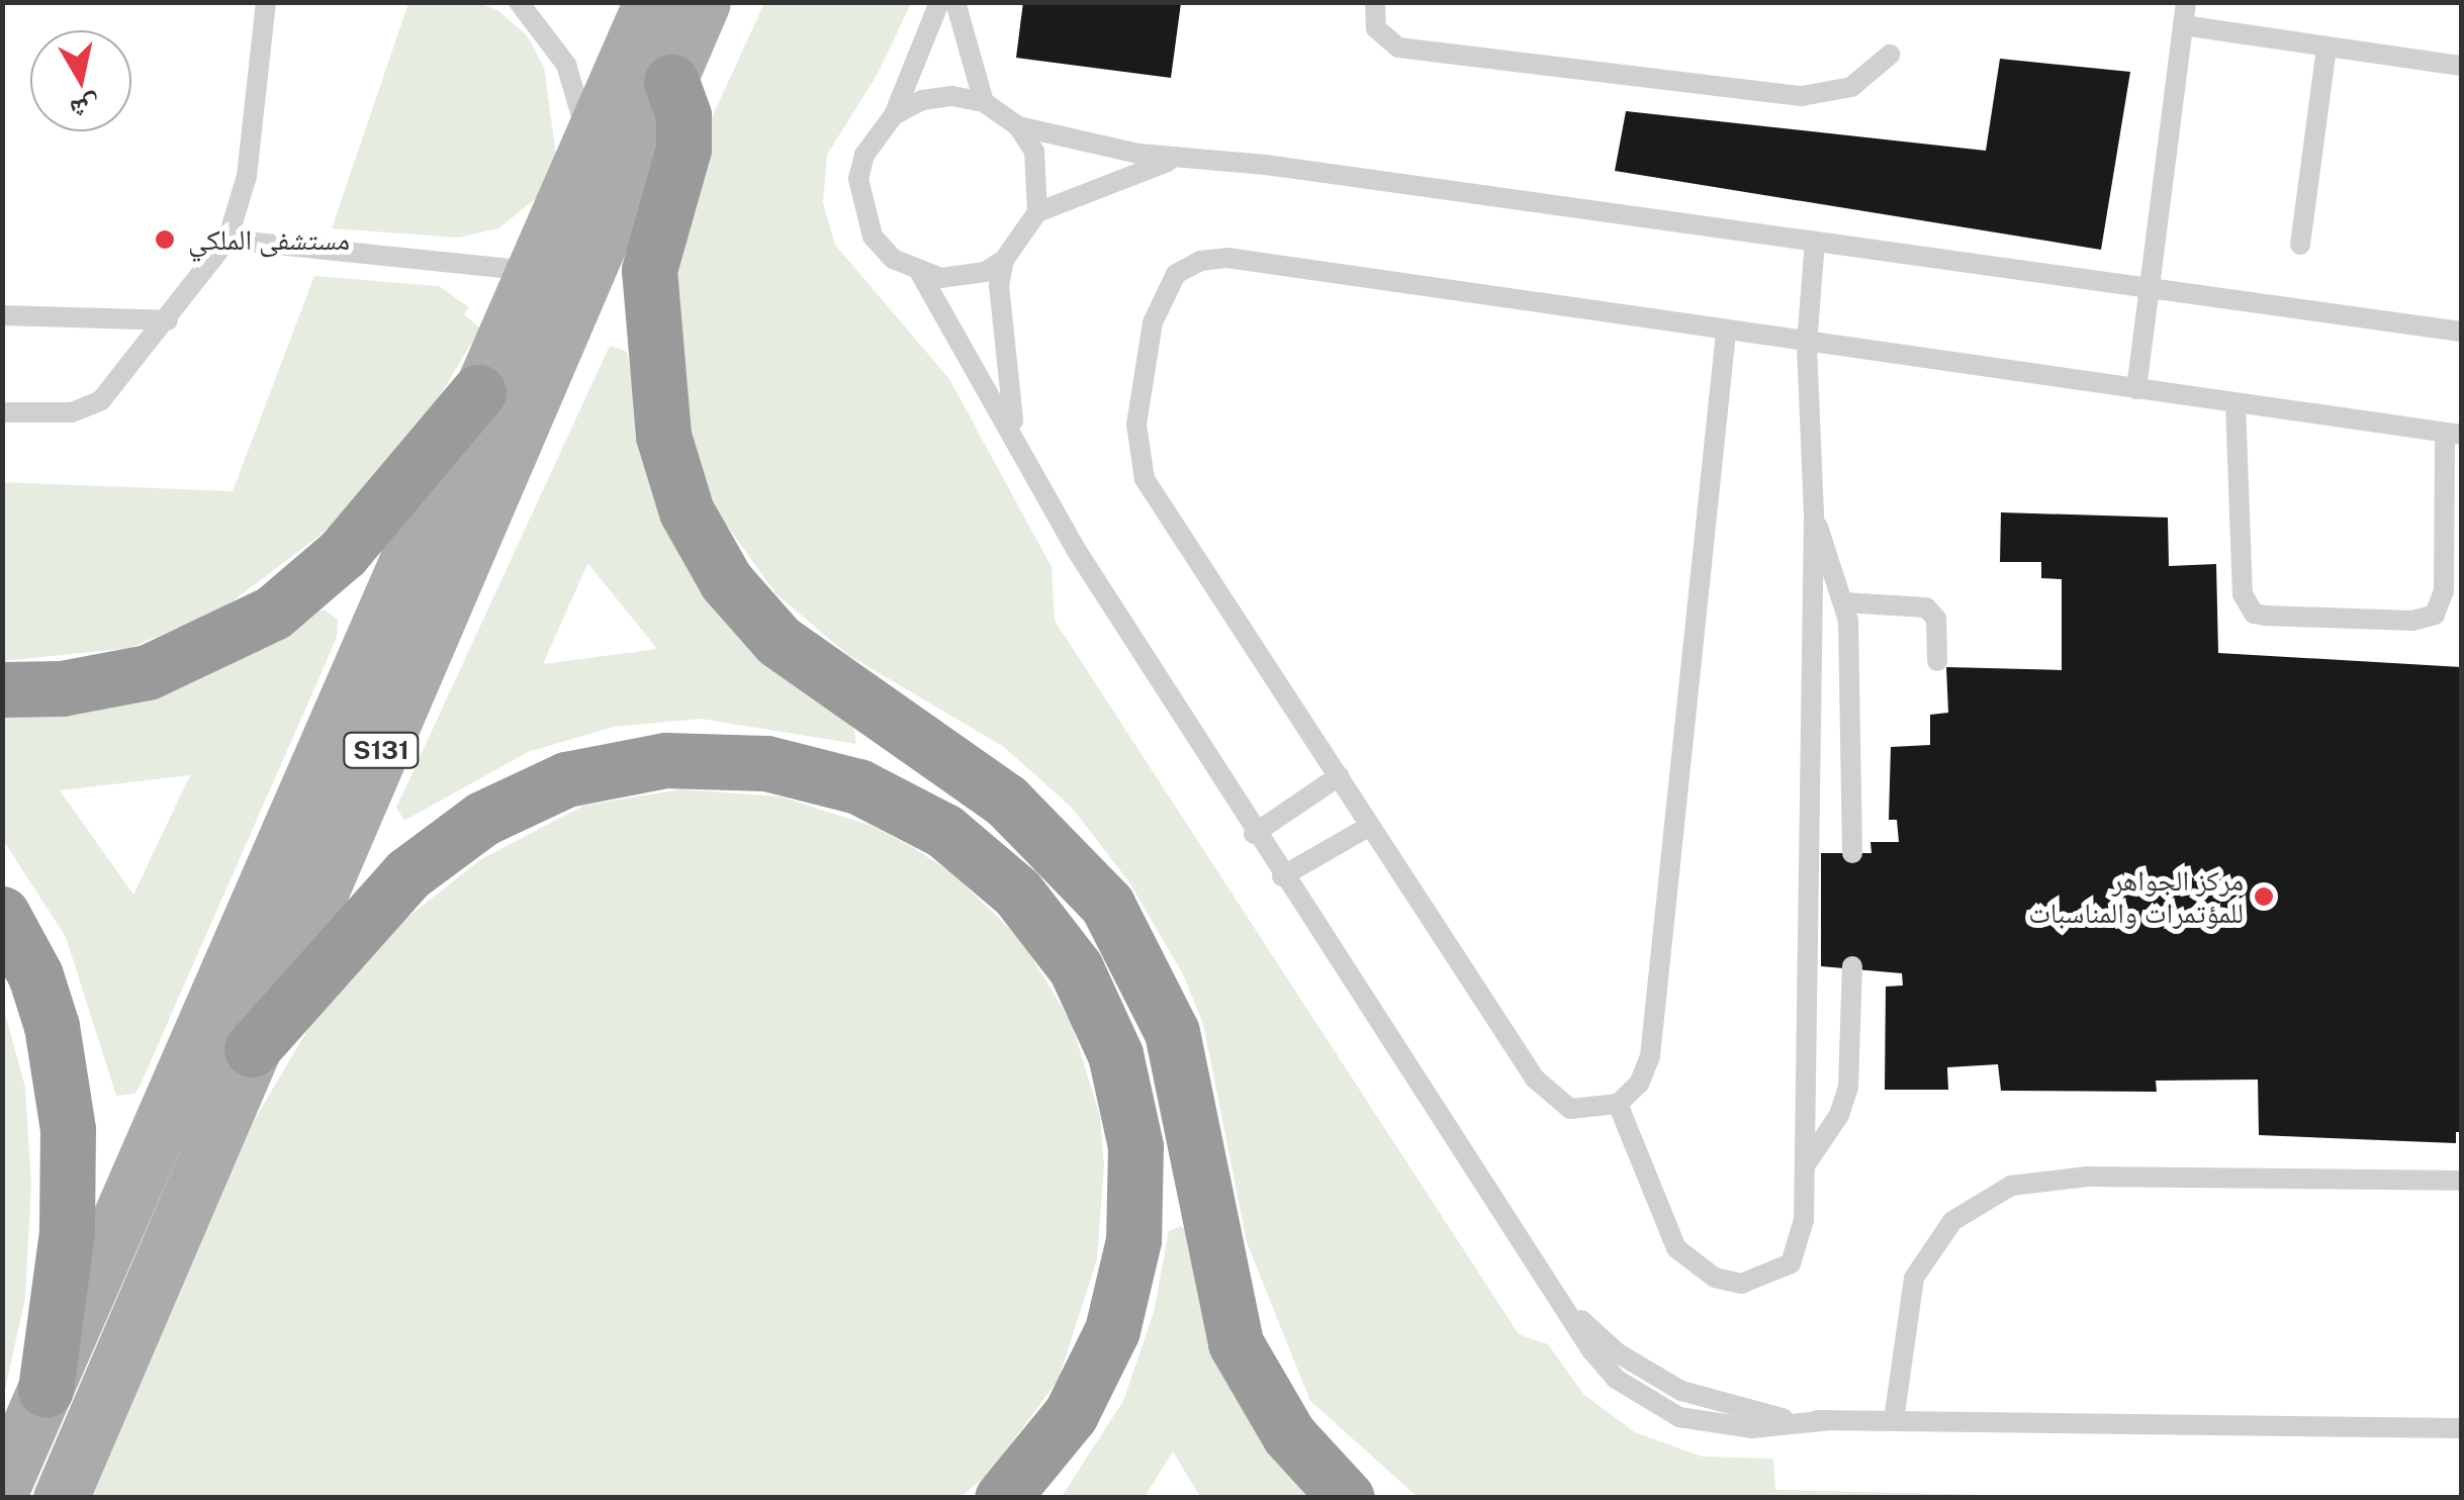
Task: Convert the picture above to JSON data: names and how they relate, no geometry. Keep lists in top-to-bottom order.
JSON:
{
  "streets": {
    "main road": ["S131"]
  },
  "places": ["مستشفى الملكي", "مركز الجواهر للمؤتمرات والمناسبات"],
  "north": "bottom"
}
